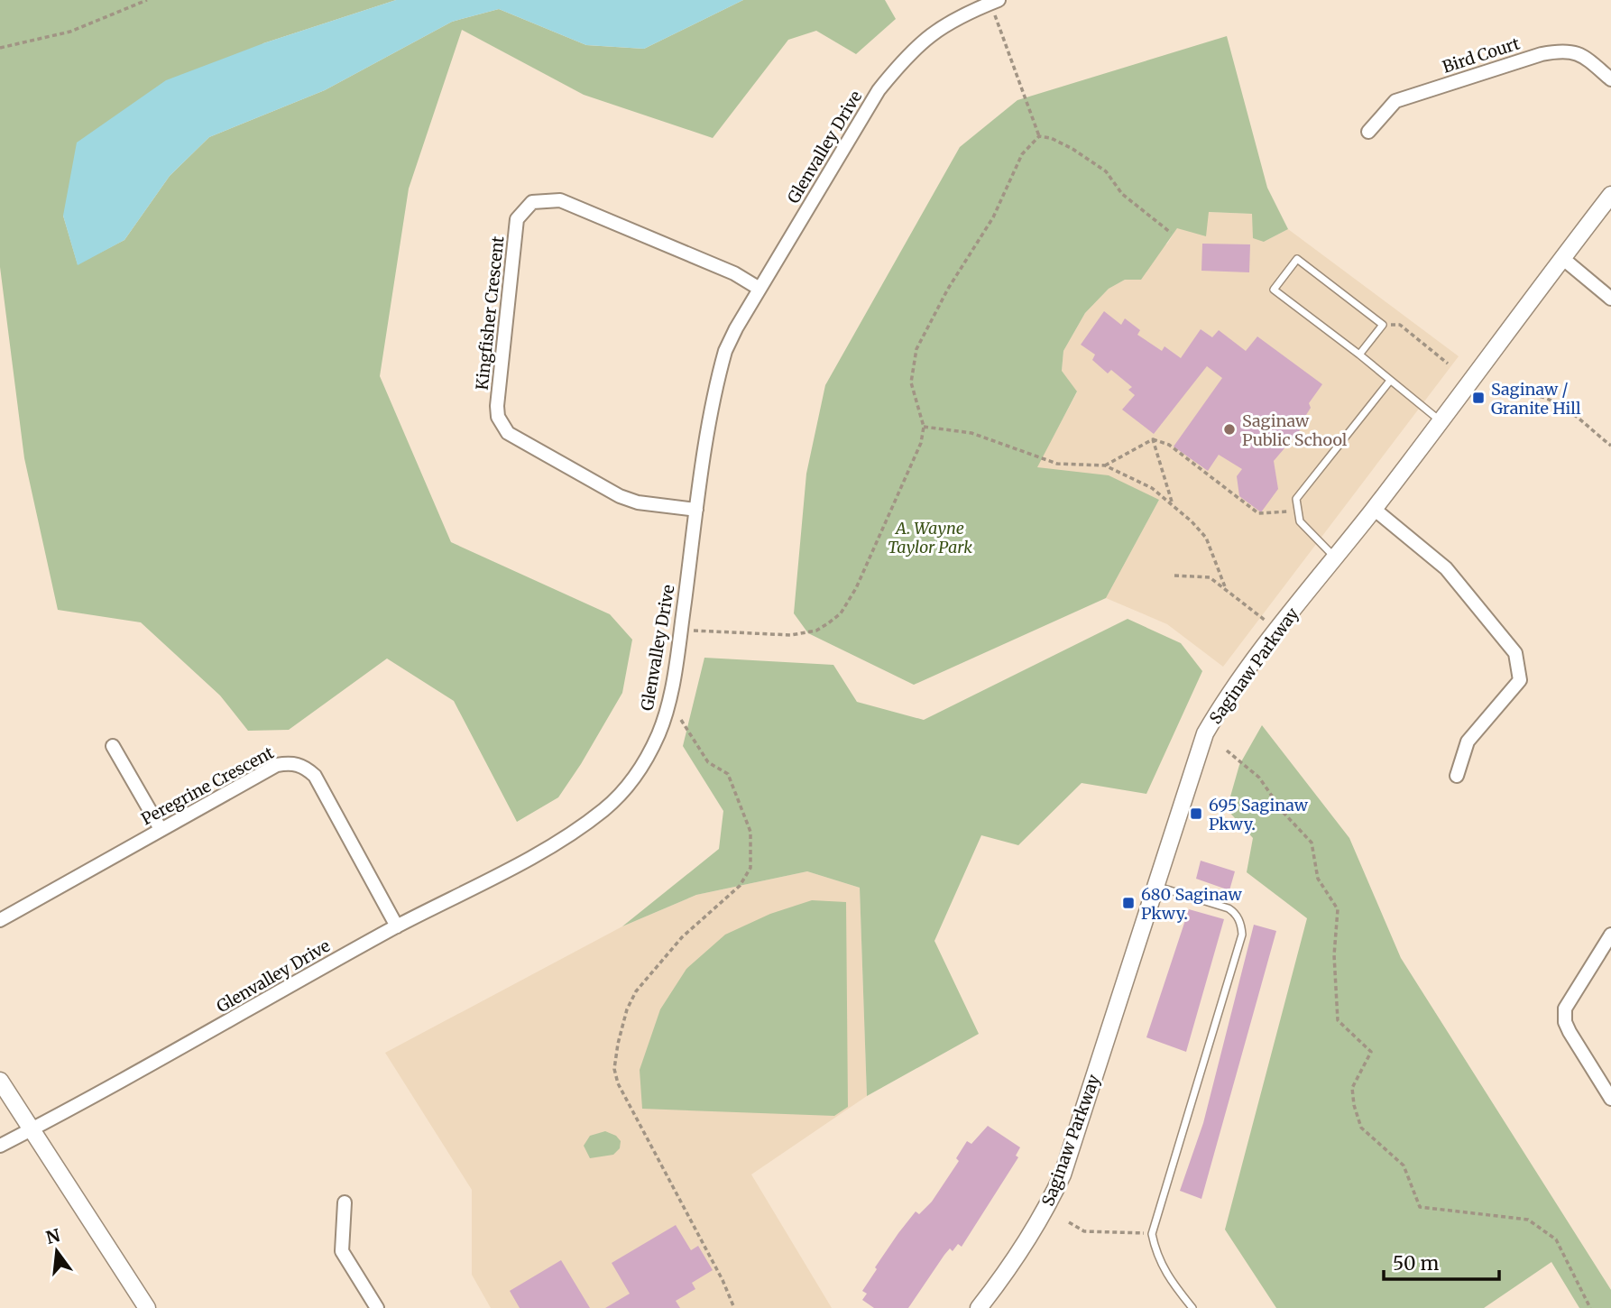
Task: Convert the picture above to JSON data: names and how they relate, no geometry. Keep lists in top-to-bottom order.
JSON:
{
  "streets": {
    "street": [
      "Bird Court",
      "Glenvalley Drive",
      "Kingfisher Crescent",
      "Saginaw Parkway",
      "Peregrine Crescent"
    ]
  },
  "crossings": [
    ["Glenvalley Drive", "Kingfisher Crescent"],
    ["Glenvalley Drive", "Peregrine Crescent"]
  ],
  "parks": ["A. Wayne Taylor Park"],
  "places": {
    "transit": ["Saginaw / Granite Hill", "695 Saginaw Pkwy.", "680 Saginaw Pkwy."],
    "other": ["Saginaw Public School"]
  },
  "scale_bar": "50 m",
  "north": "top"
}
